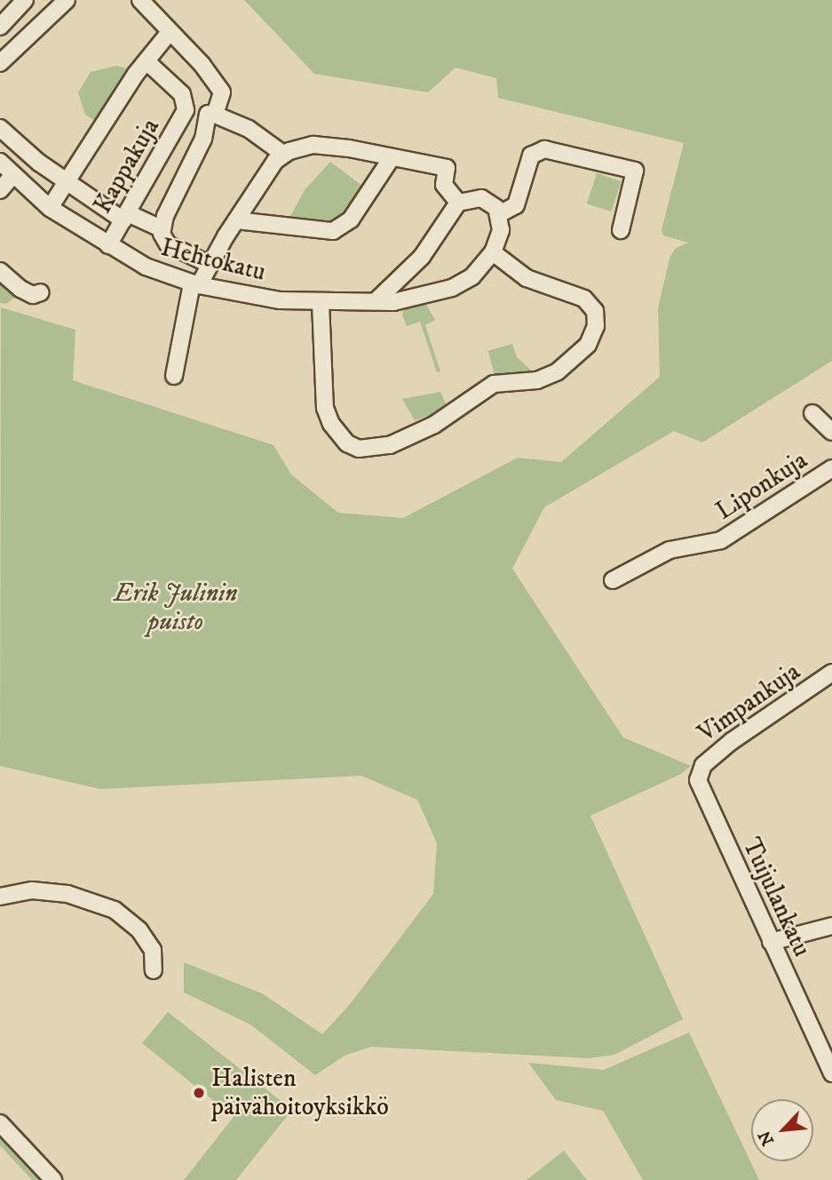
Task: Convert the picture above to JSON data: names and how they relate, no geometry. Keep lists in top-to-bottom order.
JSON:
{
  "streets": {
    "street": [
      "Kappakuja",
      "Hehtokatu",
      "Liponkuja",
      "Vimpankuja",
      "Tuijulankatu"
    ]
  },
  "crossings": [
    ["Kappakuja", "Hehtokatu"],
    ["Vimpankuja", "Tuijulankatu"]
  ],
  "parks": ["Erik Julinin puisto"],
  "places": ["Halisten päivähoitoyksikkö"],
  "north": "bottom left"
}
